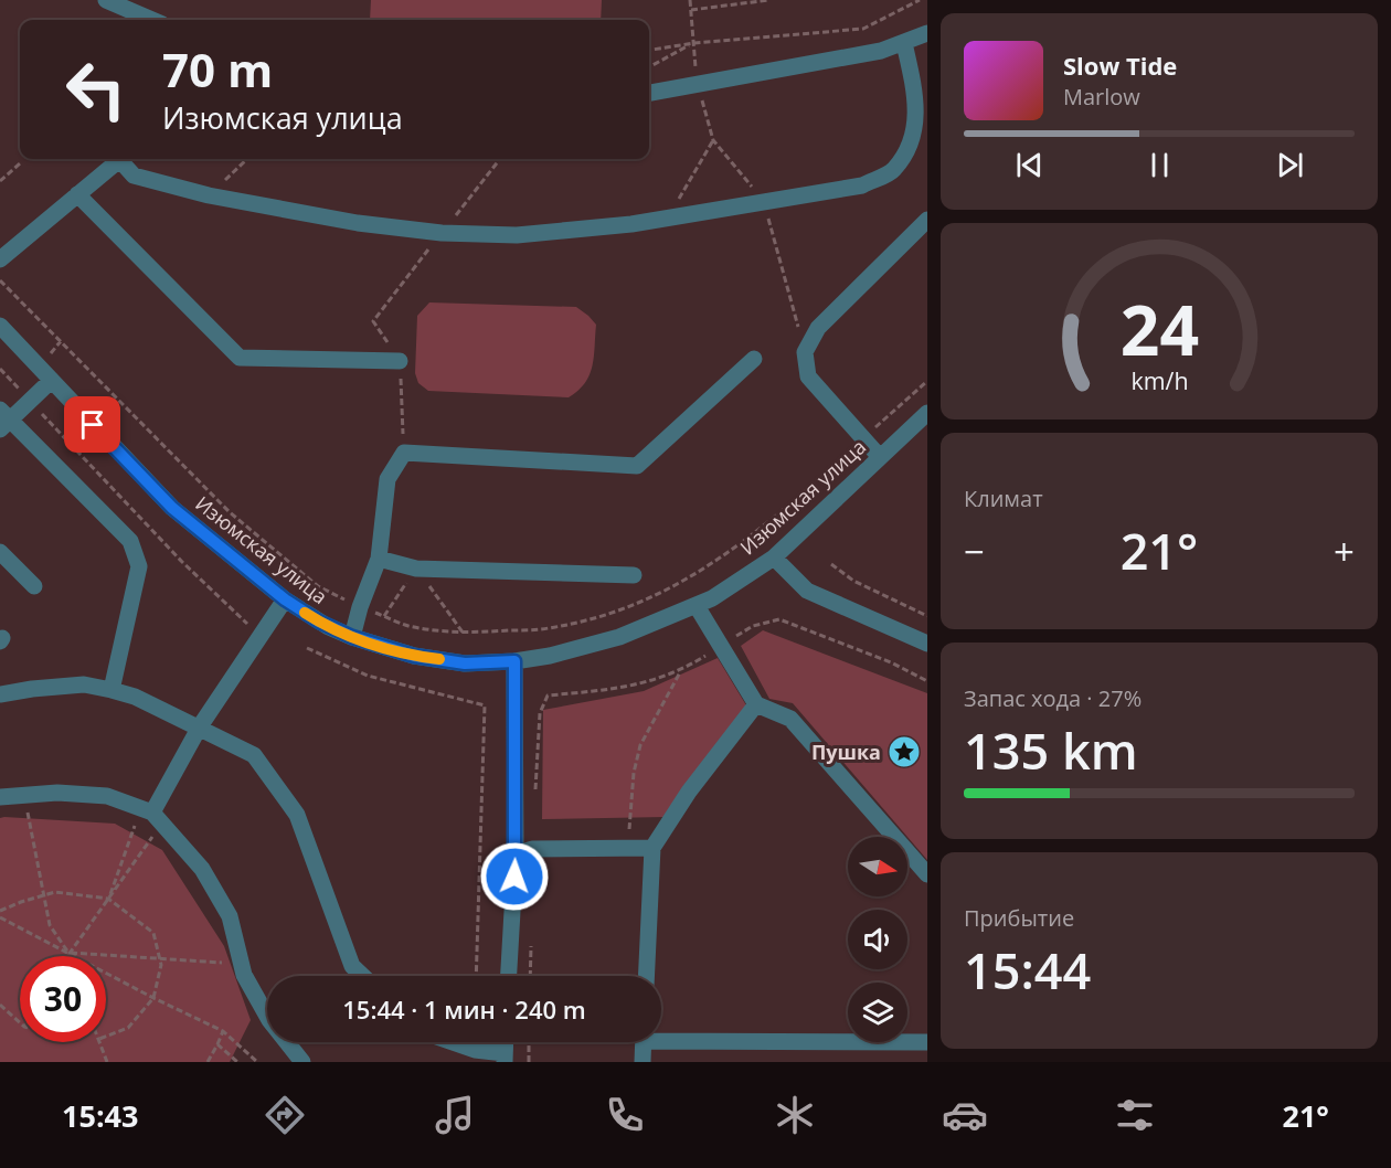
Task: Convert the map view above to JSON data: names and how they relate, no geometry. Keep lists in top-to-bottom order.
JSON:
{
  "streets": {
    "street": ["Изюмская улица"]
  },
  "places": {
    "place": ["Пушка"]
  },
  "north": "right",
  "page": {
    "turn": ["70 m", "Изюмская улица"],
    "song": ["Slow Tide", "Marlow"],
    "tile": [
      "Климат",
      ["Запас хода · 27%", "135 km"],
      ["Прибытие", "15:44"]
    ],
    "heat": ["−", "21°", "+"],
    "limit": "30",
    "trip": "15:44 · 1 мин · 240 m",
    "tabs": ["15:43", "21°"],
    "gauge": ["24", "km/h"]
  }
}
